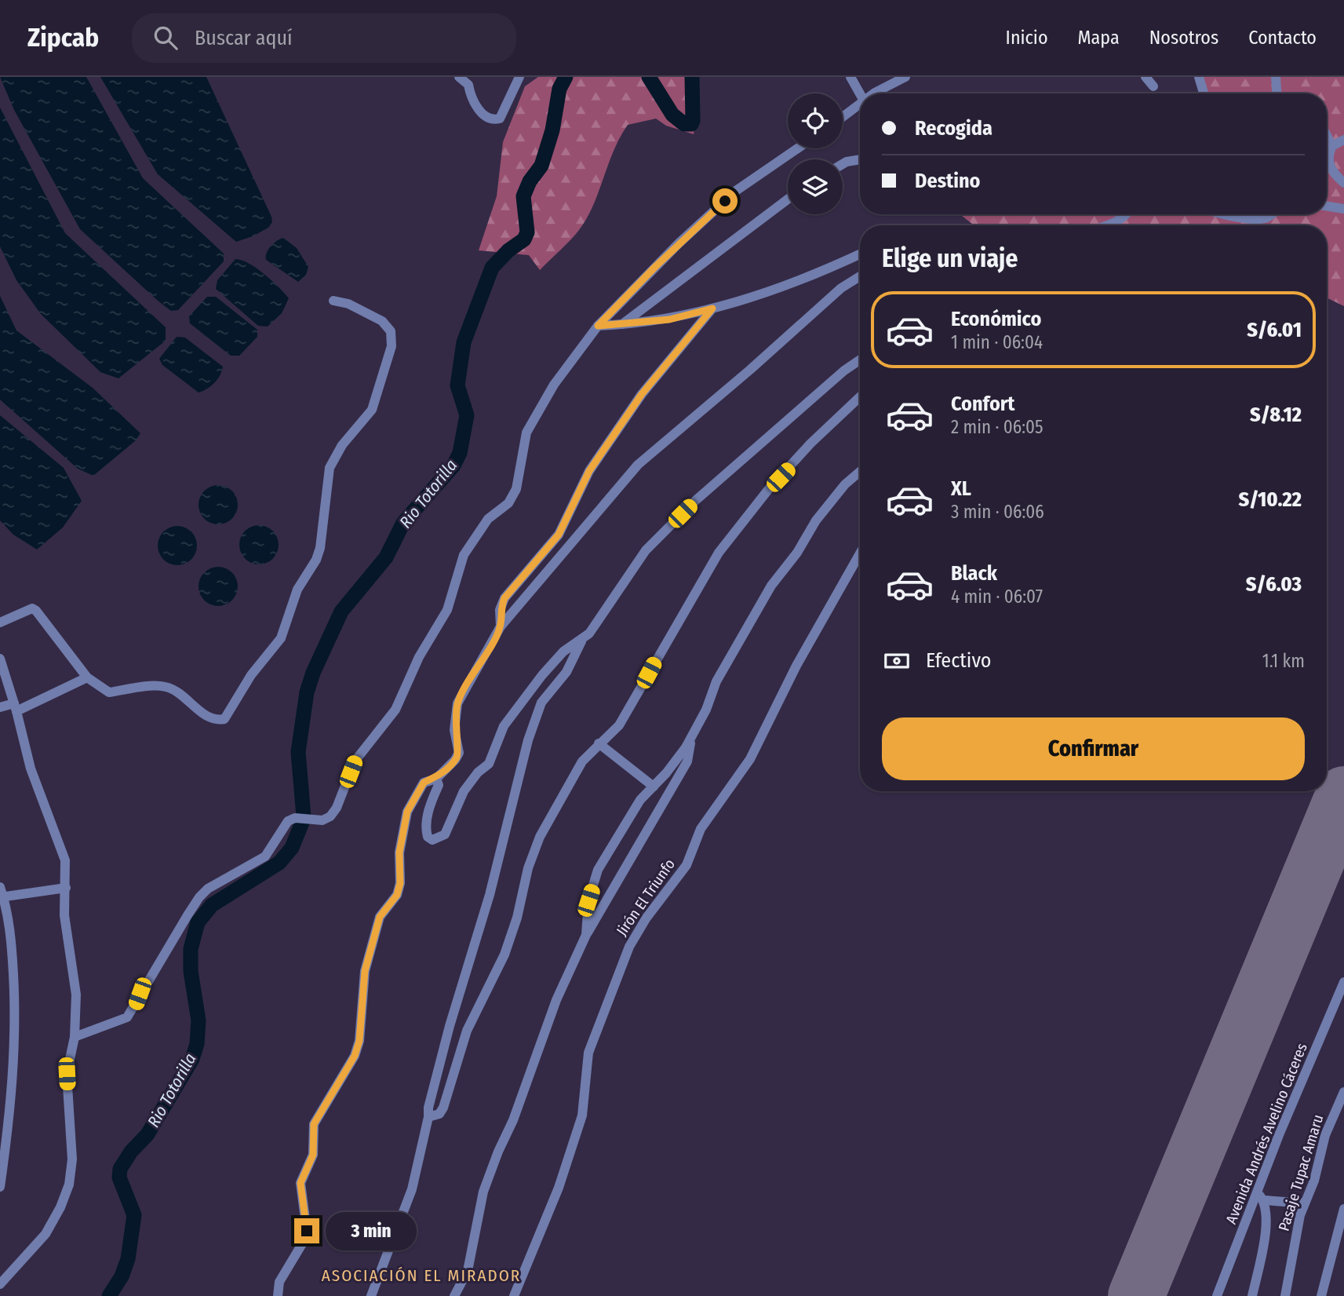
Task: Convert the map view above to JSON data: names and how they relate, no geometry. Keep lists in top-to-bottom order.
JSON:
{
  "streets": {
    "street": ["Jirón El Triunfo", "Avenida Andrés Avelino Cáceres", "Pasaje Tupac Amaru"]
  },
  "districts": ["ASOCIACIÓN EL MIRADOR"],
  "water": ["Rio Totorilla"],
  "page": {
    "header": "Zipcab",
    "search": "Buscar aquí",
    "nav": [
      "Inicio",
      "Mapa",
      "Nosotros",
      "Contacto"
    ],
    "banner": ["Recogida", "Destino"],
    "heading": "Elige un viaje",
    "list": [
      {
        "name": "Económico",
        "note": "1 min · 06:04",
        "value": "S/6.01"
      },
      {
        "name": "Confort",
        "note": "2 min · 06:05",
        "value": "S/8.12"
      },
      {
        "name": "XL",
        "note": "3 min · 06:06",
        "value": "S/10.22"
      },
      {
        "name": "Black",
        "note": "4 min · 06:07",
        "value": "S/6.03"
      }
    ],
    "pay": ["Efectivo", "1.1 km"],
    "buttons": "Confirmar",
    "bubble": "3 min"
  }
}
